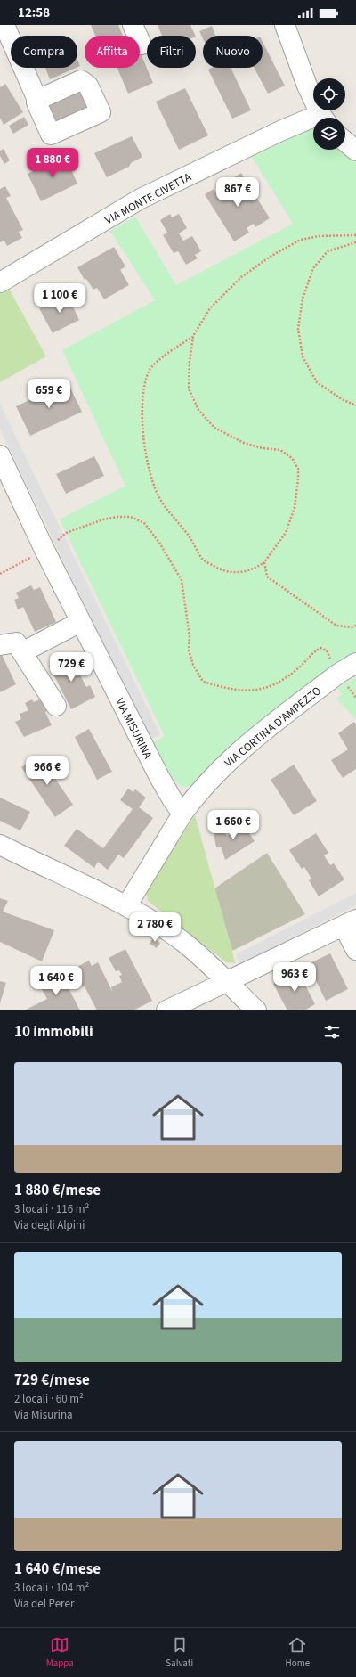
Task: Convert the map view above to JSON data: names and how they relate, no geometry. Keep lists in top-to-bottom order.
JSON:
{
  "streets": {
    "street": ["VIA MONTE CIVETTA", "VIA CORTINA D'AMPEZZO", "VIA MISURINA"]
  },
  "crossings": [
    ["VIA CORTINA D'AMPEZZO", "VIA MISURINA"]
  ],
  "page": {
    "status": "12:58",
    "chip": [
      "Compra",
      "Affitta",
      "Filtri",
      "Nuovo"
    ],
    "price": [
      "1 880 €",
      "867 €",
      "1 100 €",
      "659 €",
      "729 €",
      "966 €",
      "1 660 €",
      "2 780 €",
      "963 €",
      "1 640 €"
    ],
    "heading": "10 immobili",
    "list": [
      {
        "name": "1 880 €/mese",
        "note": "3 locali · 116 m² · Via degli Alpini"
      },
      {
        "name": "729 €/mese",
        "note": "2 locali · 60 m² · Via Misurina"
      },
      {
        "name": "1 640 €/mese",
        "note": "3 locali · 104 m² · Via del Perer"
      }
    ],
    "tabs": ["Mappa", "Salvati", "Home"]
  }
}
